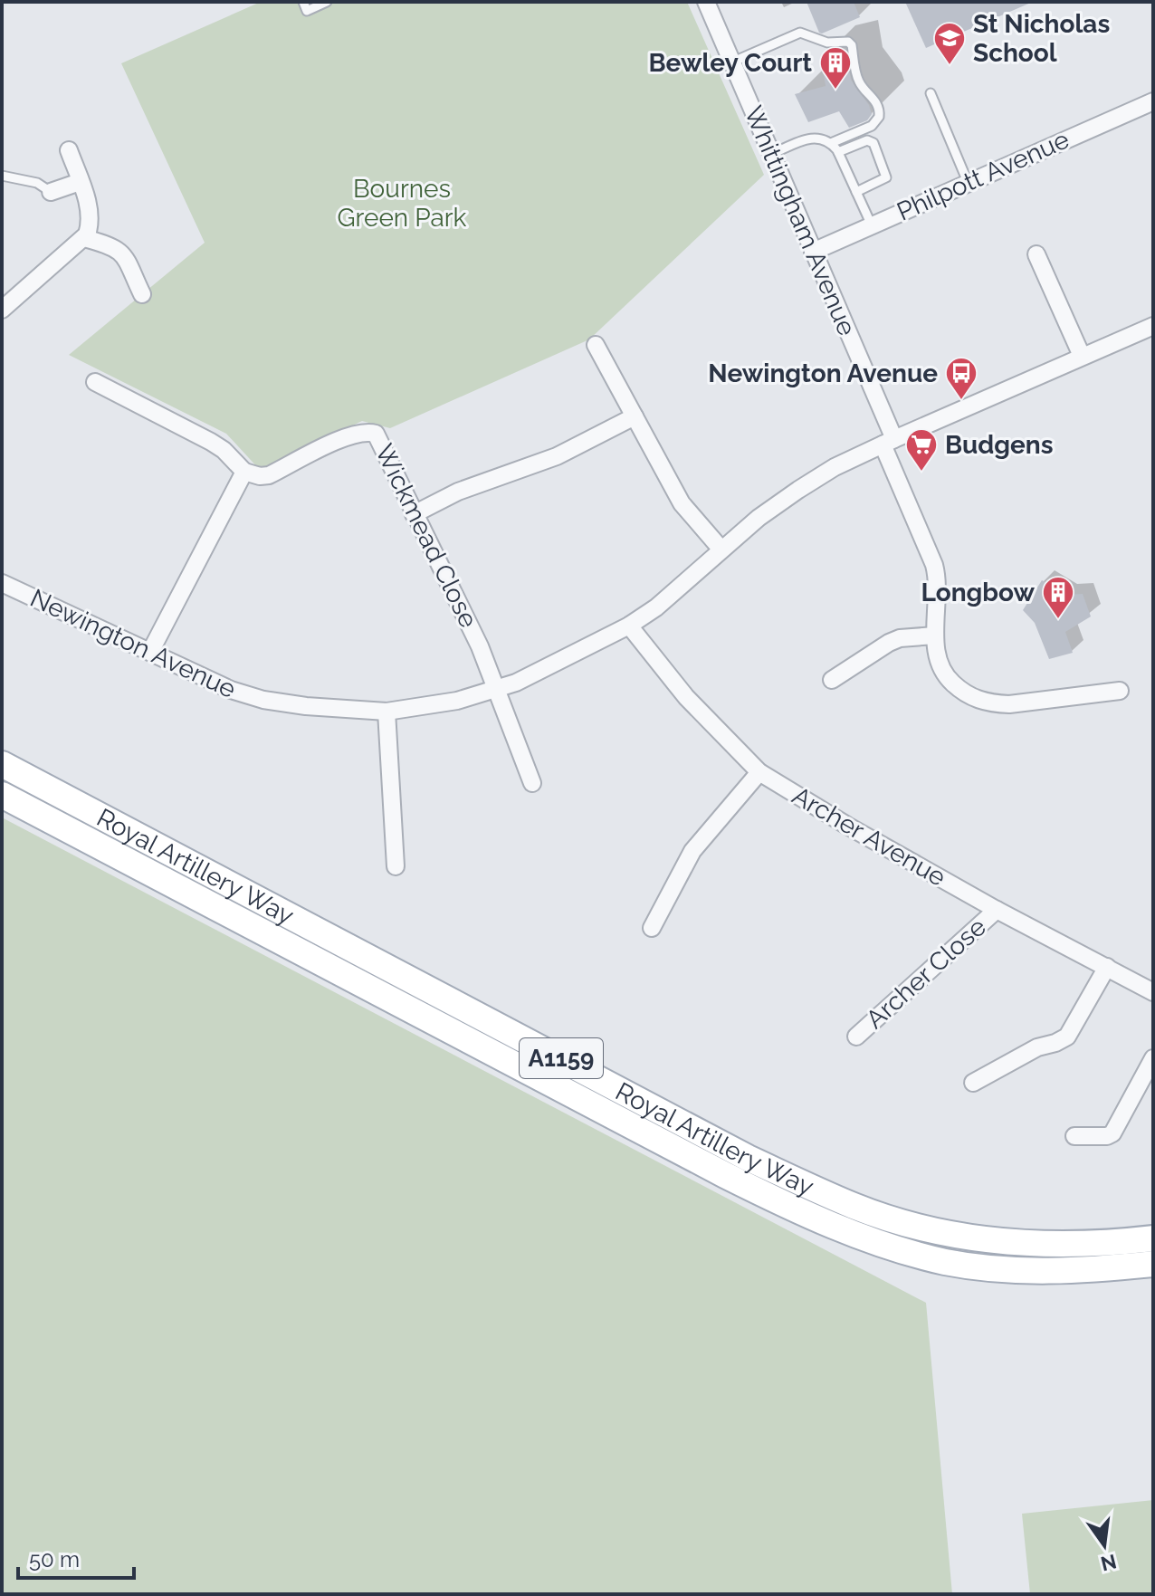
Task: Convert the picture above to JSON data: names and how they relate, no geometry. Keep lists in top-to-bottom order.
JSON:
{
  "streets": {
    "main road": ["Royal Artillery Way", "A1159"],
    "street": [
      "Philpott Avenue",
      "Whittingham Avenue",
      "Wickmead Close",
      "Newington Avenue",
      "Archer Avenue",
      "Archer Close"
    ]
  },
  "crossings": [
    ["Philpott Avenue", "Whittingham Avenue"],
    ["Whittingham Avenue", "Newington Avenue"],
    ["Wickmead Close", "Newington Avenue"],
    ["Newington Avenue", "Archer Avenue"],
    ["Archer Avenue", "Archer Close"]
  ],
  "parks": ["Bournes Green Park"],
  "places": {
    "school or university": ["St Nicholas School"],
    "building": ["Bewley Court", "Longbow"],
    "bus stop": ["Newington Avenue"],
    "supermarket": ["Budgens"]
  },
  "scale_bar": "50 m",
  "north": "bottom"
}
